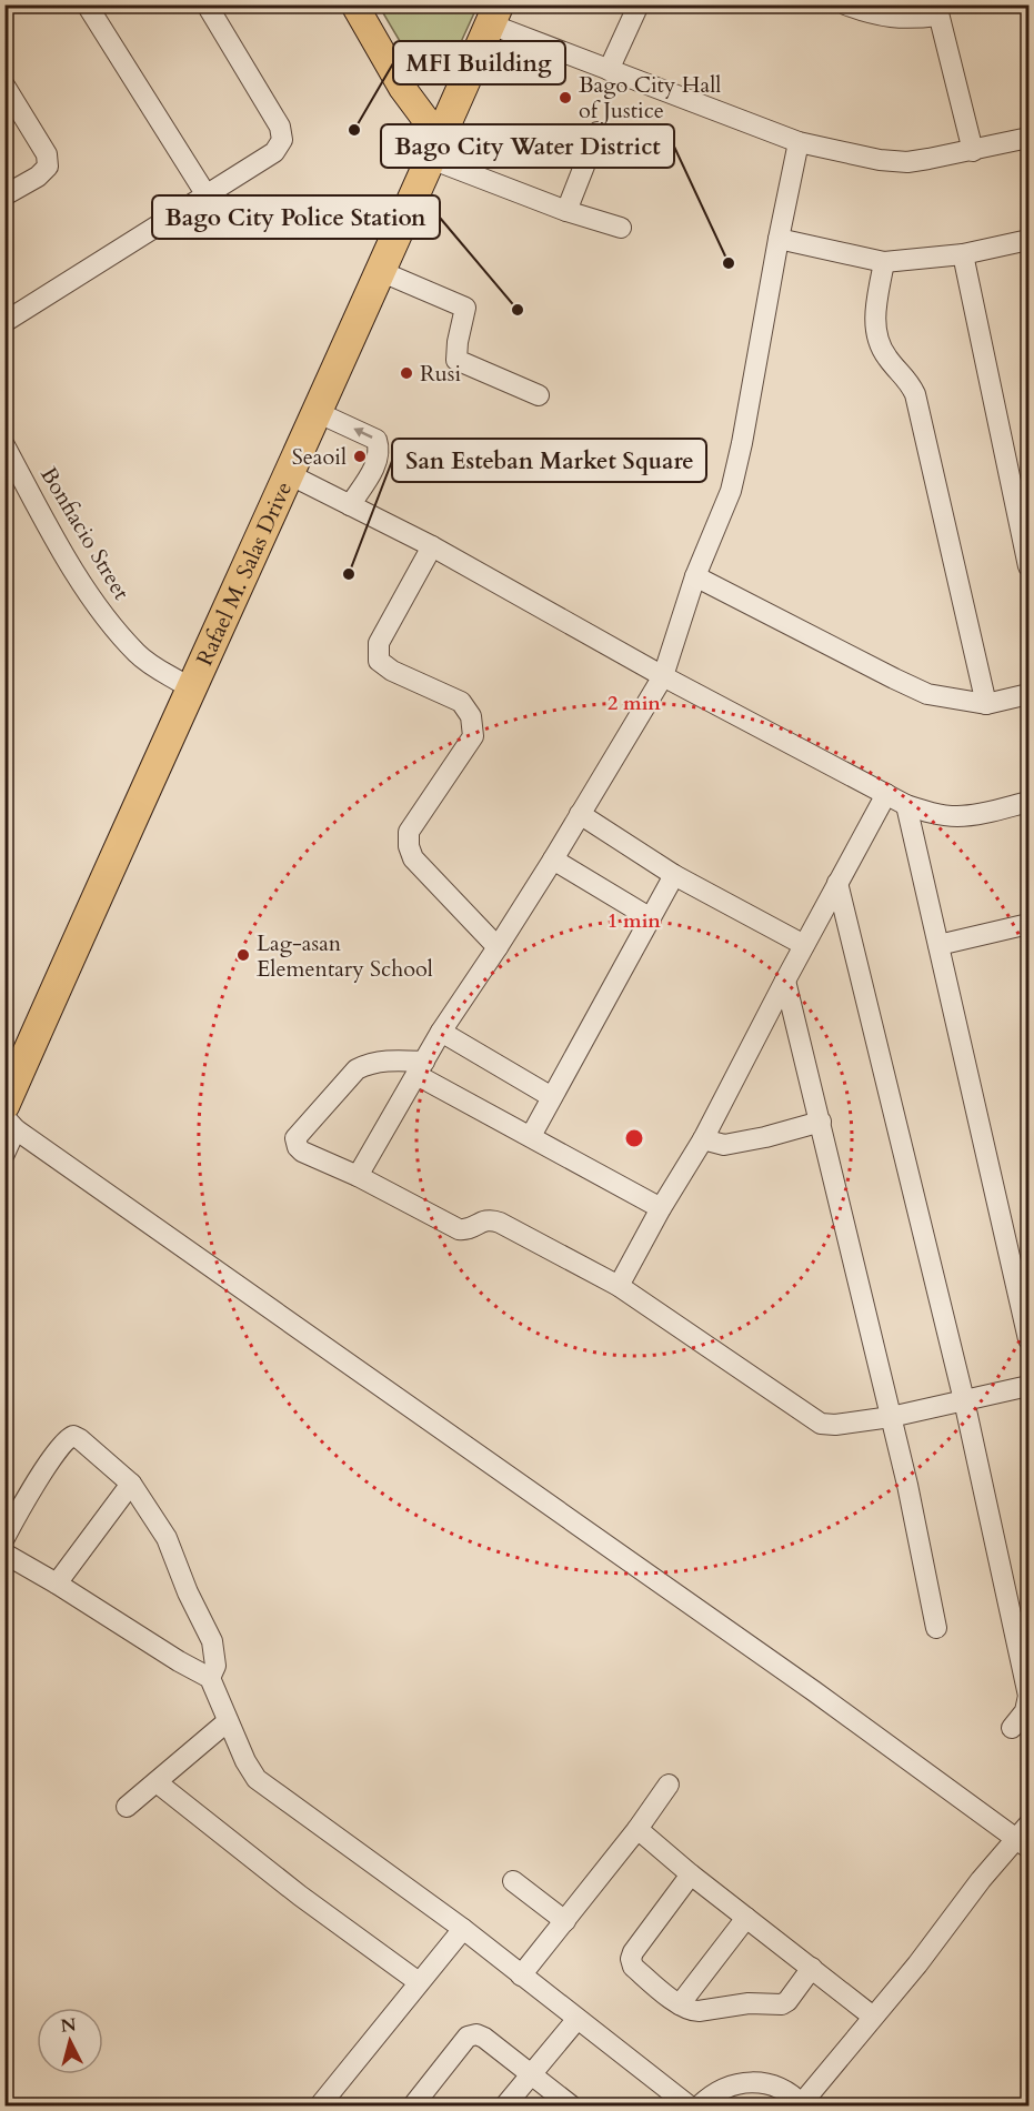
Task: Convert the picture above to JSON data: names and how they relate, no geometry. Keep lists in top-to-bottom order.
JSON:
{
  "streets": {
    "highway": ["Rafael M. Salas Drive"],
    "street": ["Bonfiacio Street"]
  },
  "crossings": [
    ["Bonfiacio Street", "Rafael M. Salas Drive"]
  ],
  "places": [
    "Bago City Hall of Justice",
    "MFI Building",
    "Bago City Water District",
    "Bago City Police Station",
    "Rusi",
    "Seaoil",
    "San Esteban Market Square",
    "Lag-asan Elementary School"
  ],
  "north": "top",
  "rings": ["2 min", "1 min"]
}
